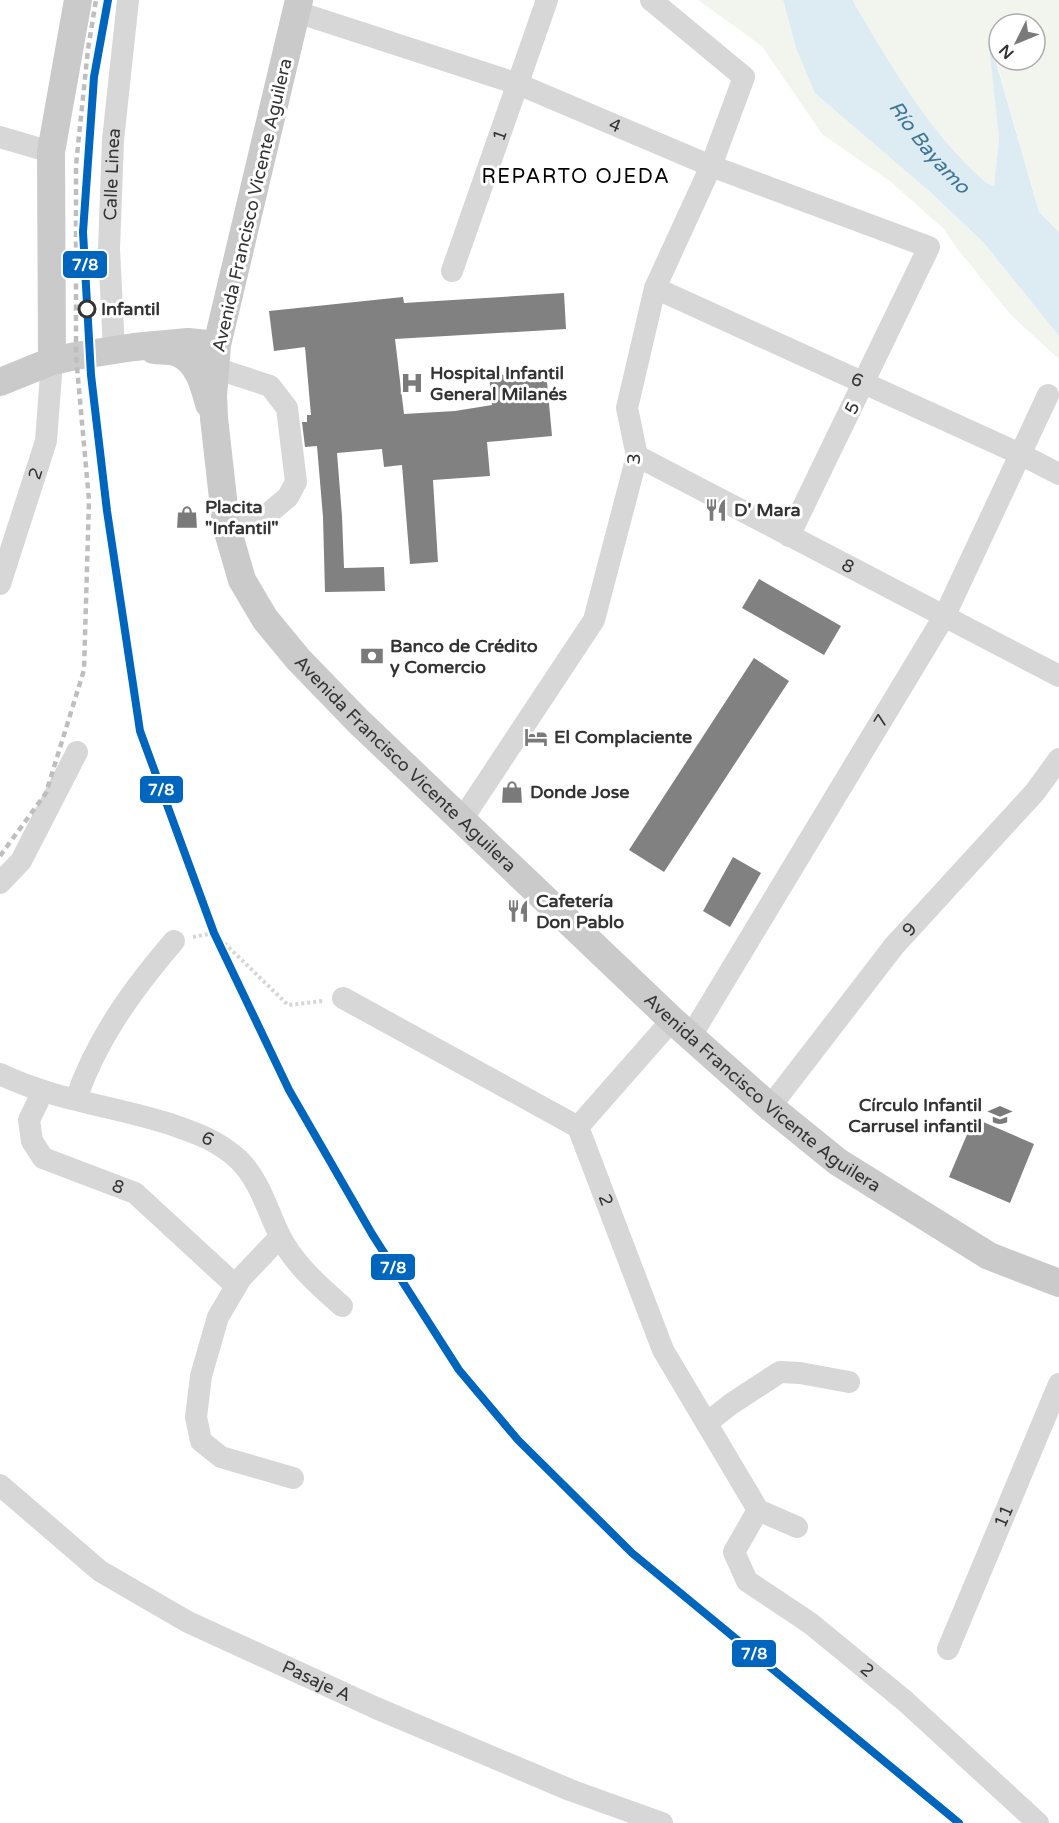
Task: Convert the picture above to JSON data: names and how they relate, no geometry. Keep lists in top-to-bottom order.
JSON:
{
  "streets": {
    "main road": ["Avenida Francisco Vicente Aguilera"],
    "street": [
      "4",
      "1",
      "Calle Linea",
      "6",
      "5",
      "3",
      "2",
      "8",
      "7",
      "9",
      "11",
      "Pasaje A"
    ]
  },
  "crossings": [
    ["4", "1"],
    ["4", "Avenida Francisco Vicente Aguilera"],
    ["4", "5"],
    ["4", "3"],
    ["Avenida Francisco Vicente Aguilera", "3"],
    ["Avenida Francisco Vicente Aguilera", "7"],
    ["Avenida Francisco Vicente Aguilera", "9"],
    ["6", "5"],
    ["6", "3"],
    ["6", "8"],
    ["6", "7"],
    ["5", "8"],
    ["3", "8"],
    ["2", "7"],
    ["8", "7"]
  ],
  "districts": ["REPARTO OJEDA"],
  "water": ["Río Bayamo"],
  "places": {
    "other": ["Infantil"],
    "hospital": ["Hospital Infantil General Milanés"],
    "restaurant": ["D' Mara", "Cafetería Don Pablo"],
    "shop": ["Placita \"Infantil\"", "Donde Jose"],
    "bank": ["Banco de Crédito y Comercio"],
    "hotel": ["El Complaciente"],
    "school or university": ["Círculo Infantil Carrusel infantil"]
  },
  "lines": ["transit line 7/8"],
  "north": "bottom left"
}
